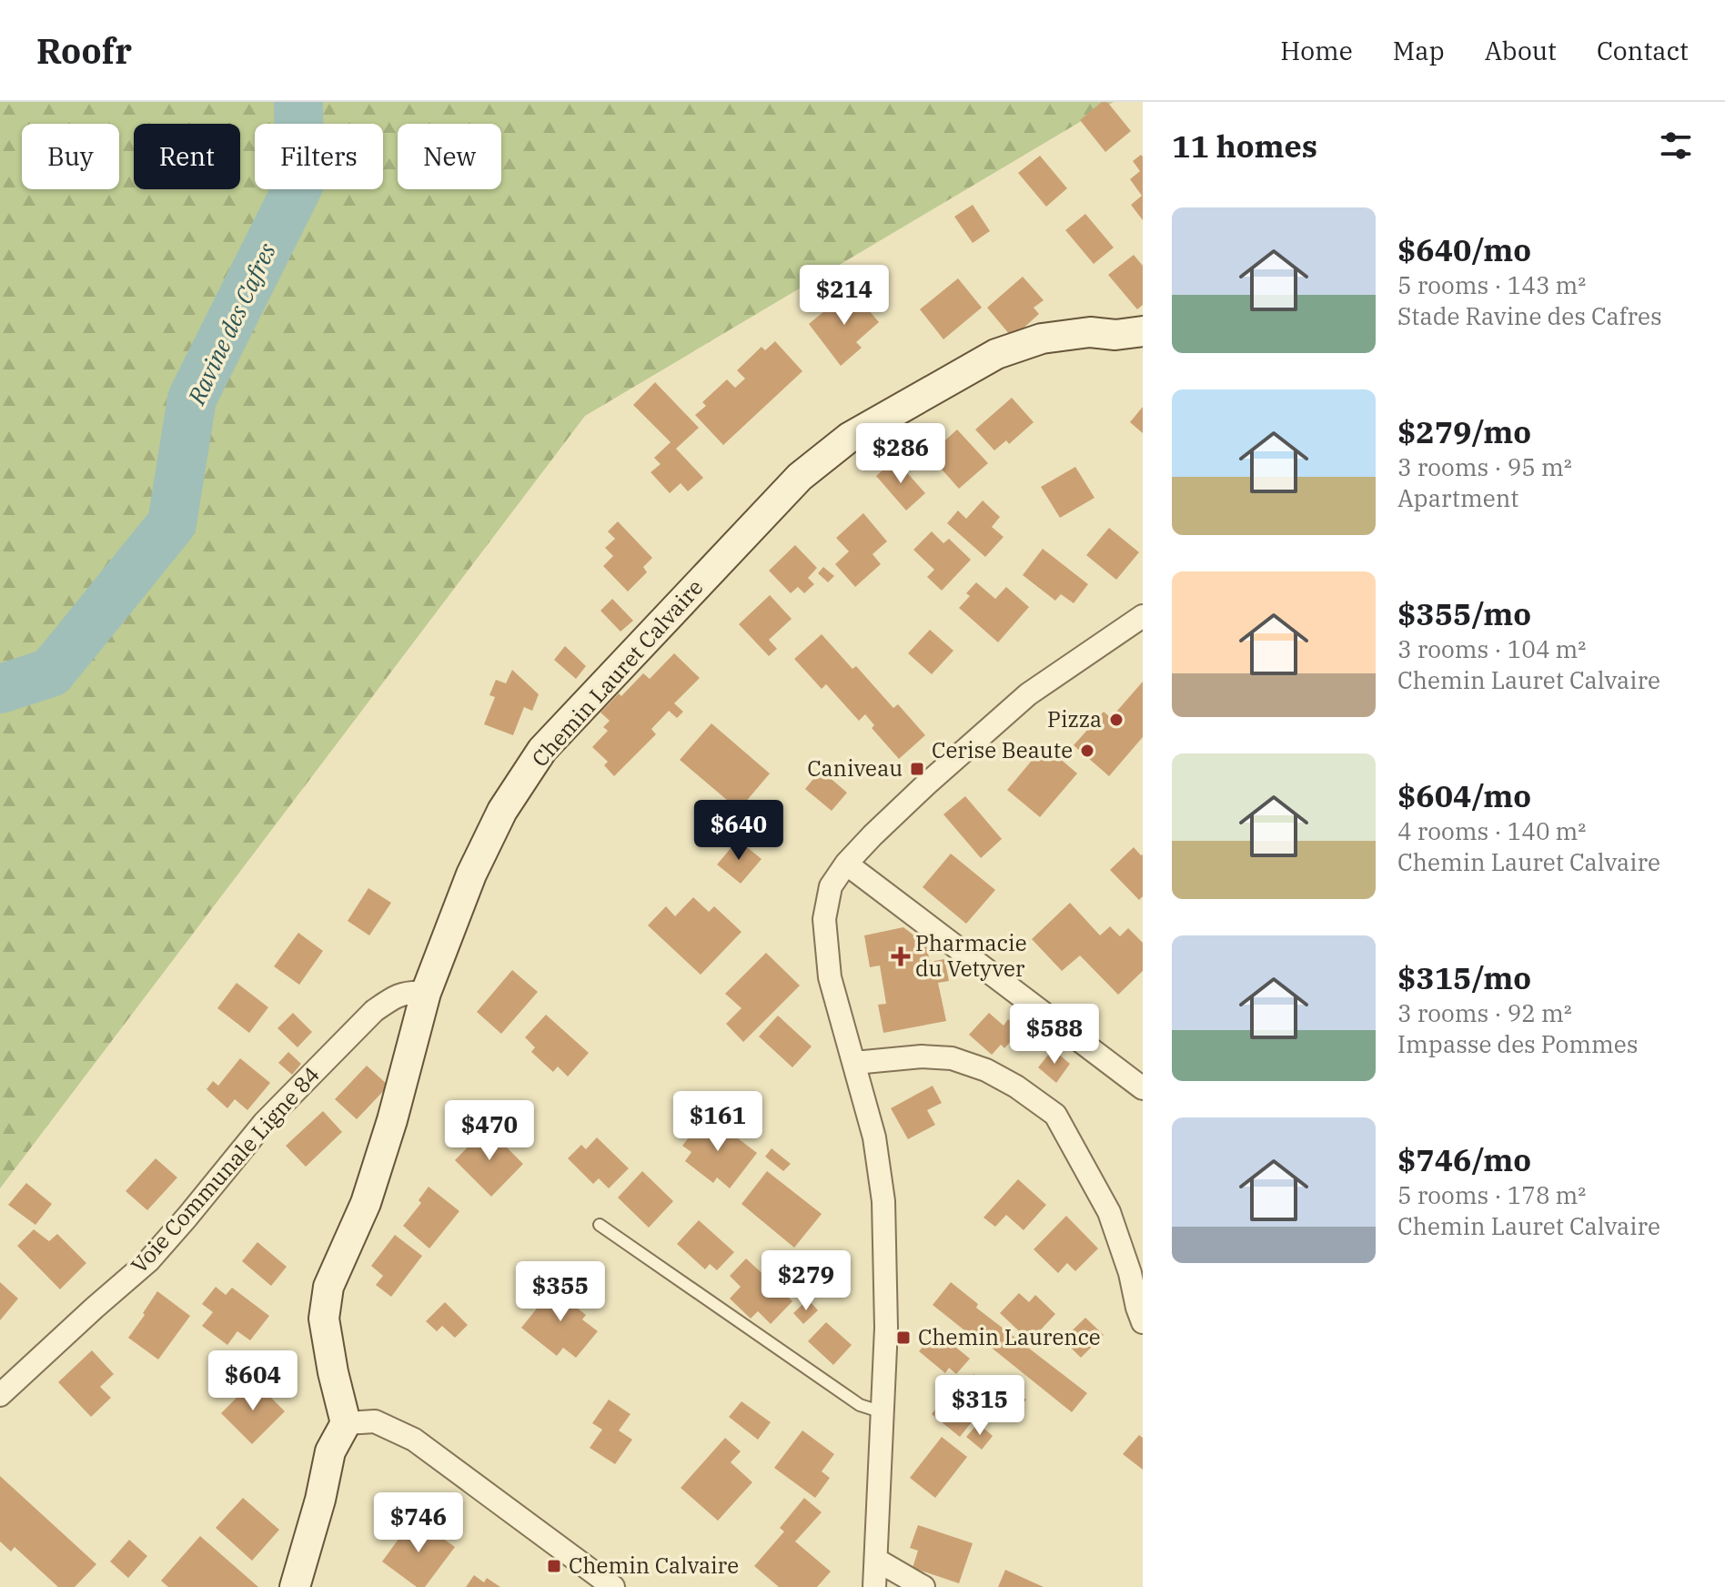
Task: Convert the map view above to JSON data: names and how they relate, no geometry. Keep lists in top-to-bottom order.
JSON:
{
  "streets": {
    "main road": ["Chemin Lauret Calvaire"],
    "street": ["Voie Communale Ligne 84"]
  },
  "crossings": [
    ["Chemin Lauret Calvaire", "Voie Communale Ligne 84"]
  ],
  "water": ["Ravine des Cafres"],
  "places": {
    "other": ["Pizza", "Cerise Beaute"],
    "transit": ["Caniveau", "Chemin Laurence", "Chemin Calvaire"],
    "health": ["Pharmacie du Vetyver"]
  },
  "page": {
    "header": "Roofr",
    "nav": [
      "Home",
      "Map",
      "About",
      "Contact"
    ],
    "heading": "11 homes",
    "chip": [
      "Buy",
      "Rent",
      "Filters",
      "New"
    ],
    "list": [
      {
        "name": "$640/mo",
        "note": "5 rooms · 143 m² · Stade Ravine des Cafres"
      },
      {
        "name": "$279/mo",
        "note": "3 rooms · 95 m² · Apartment"
      },
      {
        "name": "$355/mo",
        "note": "3 rooms · 104 m² · Chemin Lauret Calvaire"
      },
      {
        "name": "$604/mo",
        "note": "4 rooms · 140 m² · Chemin Lauret Calvaire"
      },
      {
        "name": "$315/mo",
        "note": "3 rooms · 92 m² · Impasse des Pommes"
      },
      {
        "name": "$746/mo",
        "note": "5 rooms · 178 m² · Chemin Lauret Calvaire"
      }
    ],
    "price": [
      "$214",
      "$286",
      "$640",
      "$588",
      "$161",
      "$470",
      "$279",
      "$355",
      "$604",
      "$315",
      "$746"
    ]
  }
}
